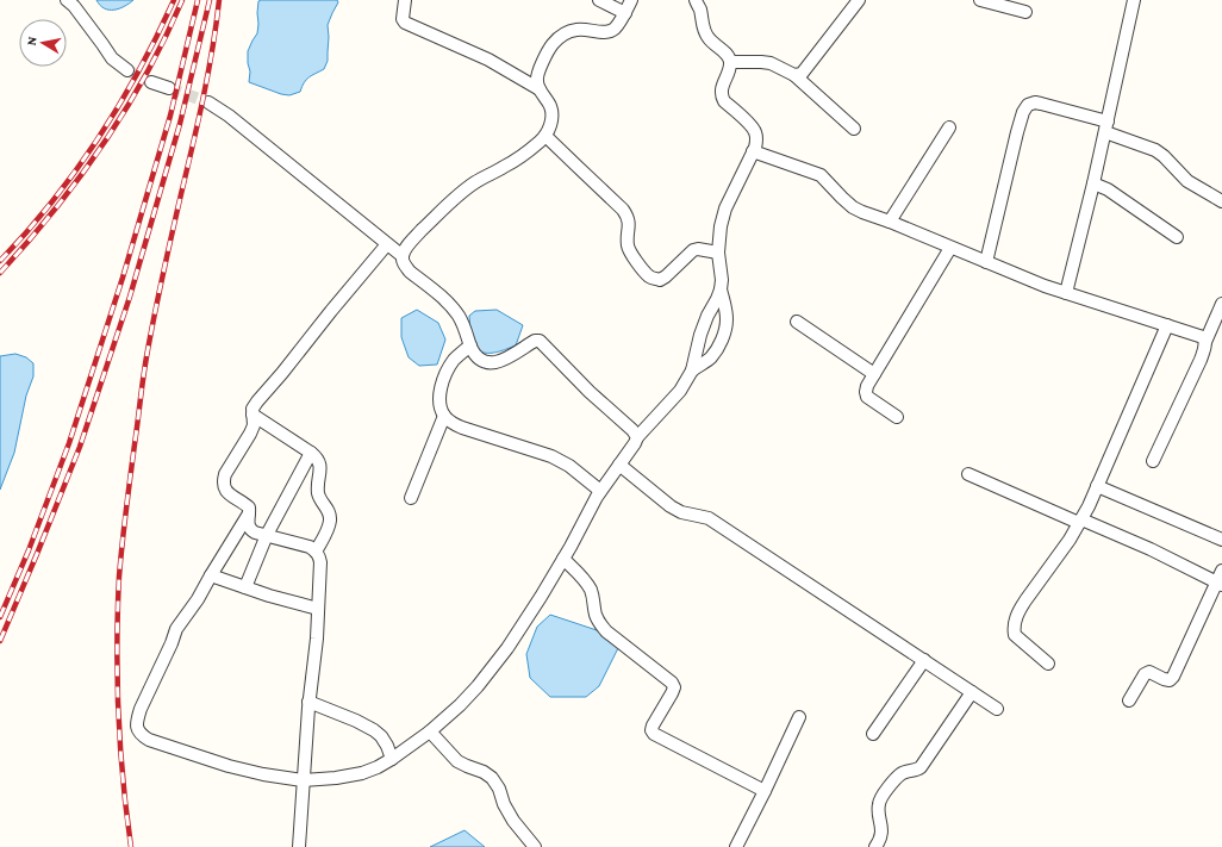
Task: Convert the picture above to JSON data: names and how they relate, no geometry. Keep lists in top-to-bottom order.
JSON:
{
  "north": "left"
}
